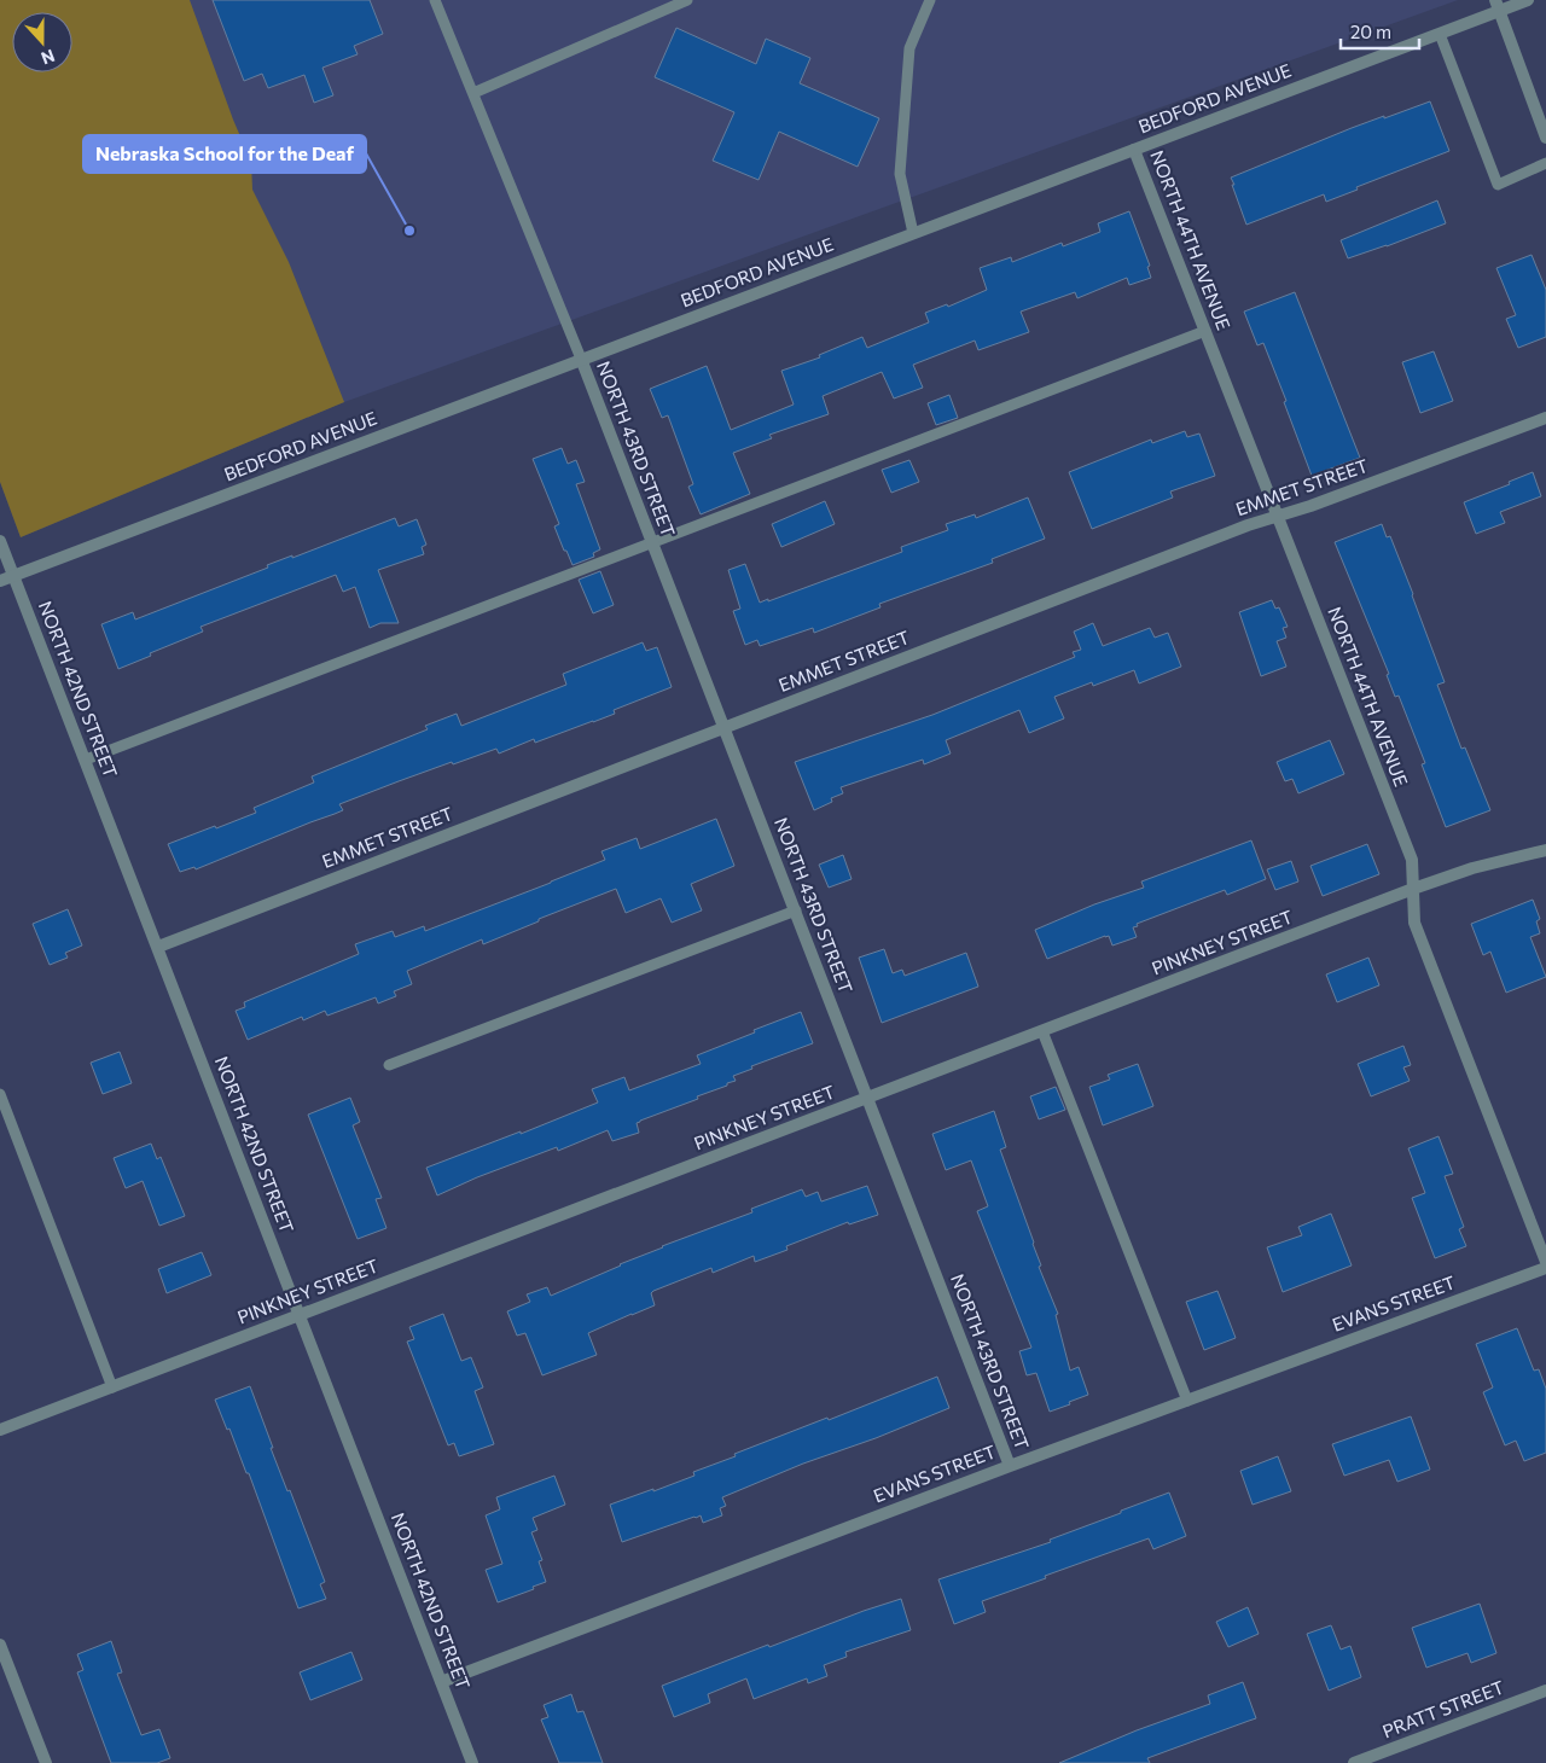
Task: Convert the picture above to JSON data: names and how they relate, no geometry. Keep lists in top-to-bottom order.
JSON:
{
  "streets": {
    "street": [
      "BEDFORD AVENUE",
      "NORTH 44TH AVENUE",
      "NORTH 43RD STREET",
      "EMMET STREET",
      "NORTH 42ND STREET",
      "PINKNEY STREET",
      "EVANS STREET",
      "PRATT STREET"
    ]
  },
  "crossings": [
    ["BEDFORD AVENUE", "NORTH 44TH AVENUE"],
    ["BEDFORD AVENUE", "NORTH 43RD STREET"],
    ["BEDFORD AVENUE", "NORTH 42ND STREET"],
    ["NORTH 44TH AVENUE", "EMMET STREET"],
    ["NORTH 44TH AVENUE", "PINKNEY STREET"],
    ["NORTH 43RD STREET", "EMMET STREET"],
    ["NORTH 43RD STREET", "PINKNEY STREET"],
    ["NORTH 43RD STREET", "EVANS STREET"],
    ["EMMET STREET", "NORTH 42ND STREET"],
    ["NORTH 42ND STREET", "PINKNEY STREET"],
    ["NORTH 42ND STREET", "EVANS STREET"]
  ],
  "places": ["Nebraska School for the Deaf"],
  "scale_bar": "20 m",
  "north": "bottom"
}
